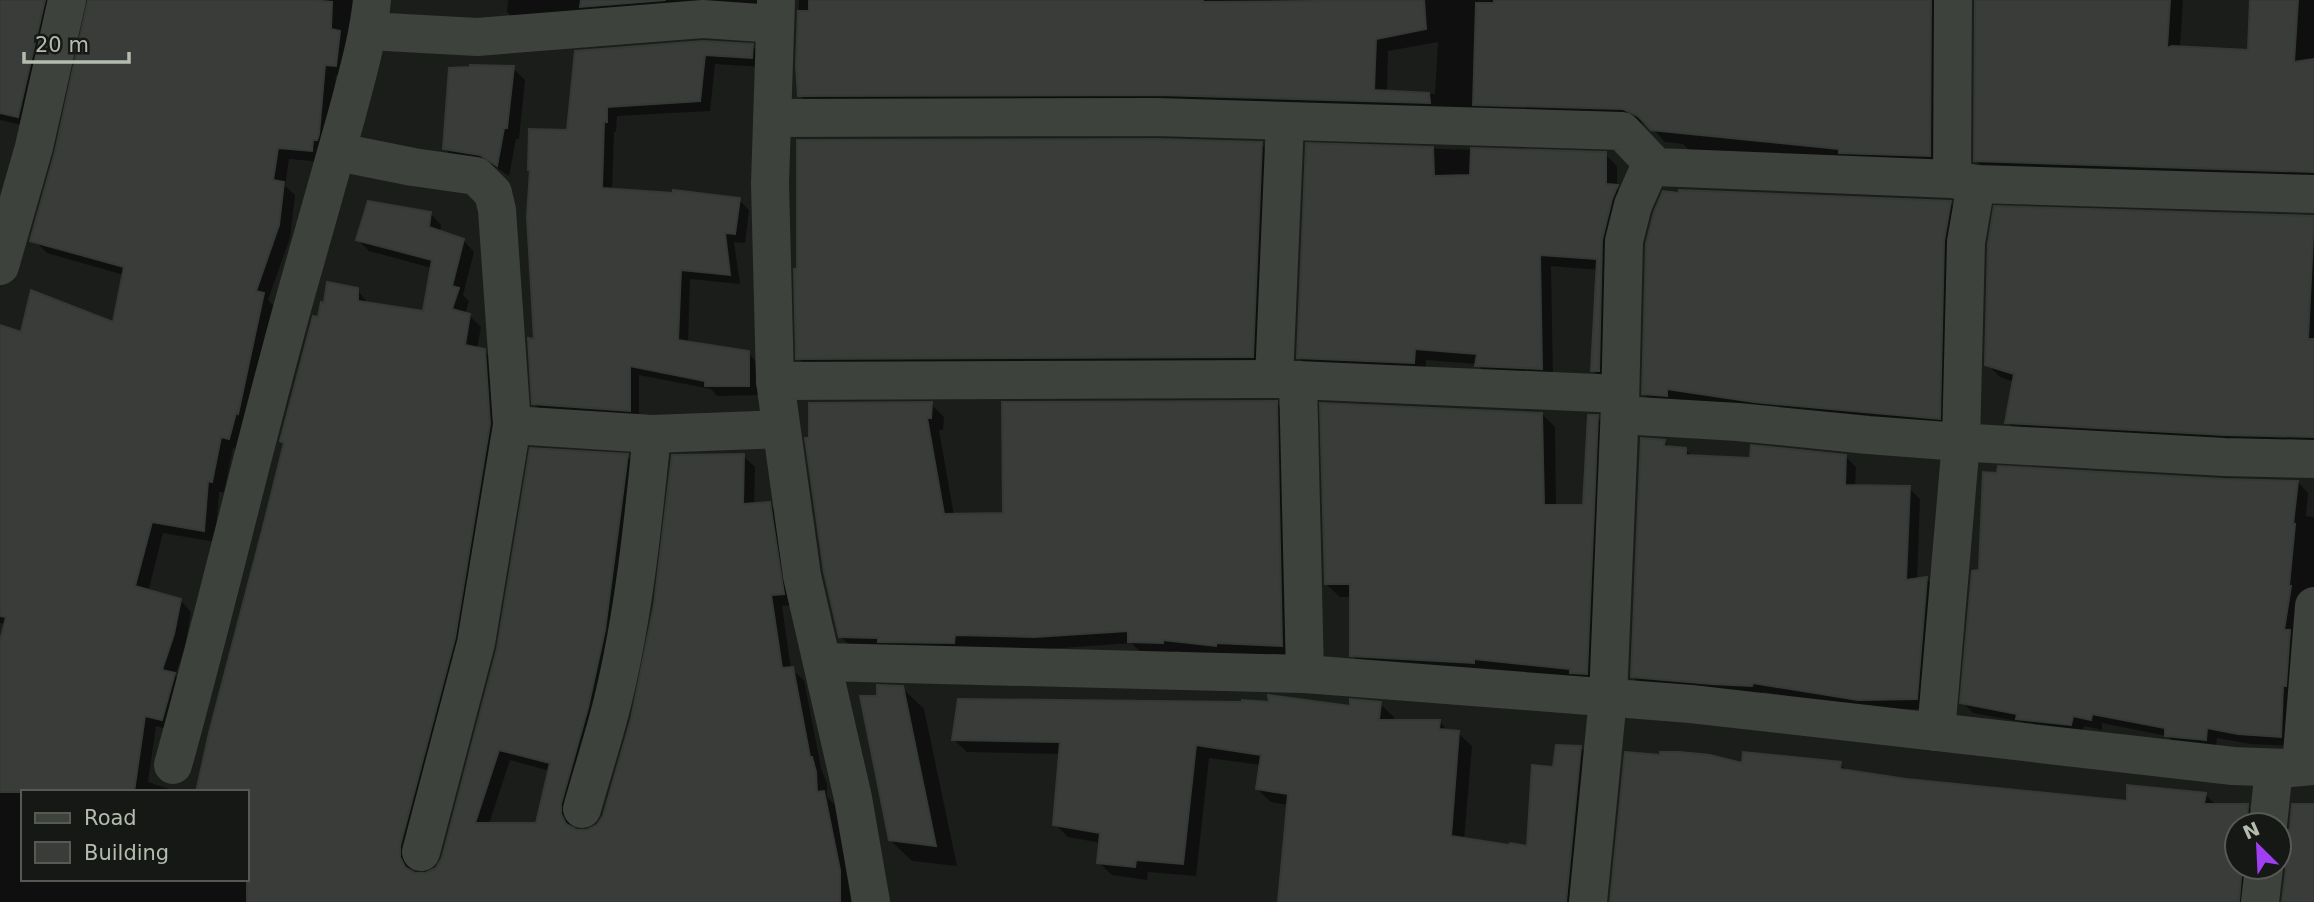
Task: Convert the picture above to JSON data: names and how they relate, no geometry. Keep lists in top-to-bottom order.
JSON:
{
  "legend": ["Road", "Building"],
  "scale_bar": "20 m",
  "north": "top left"
}
